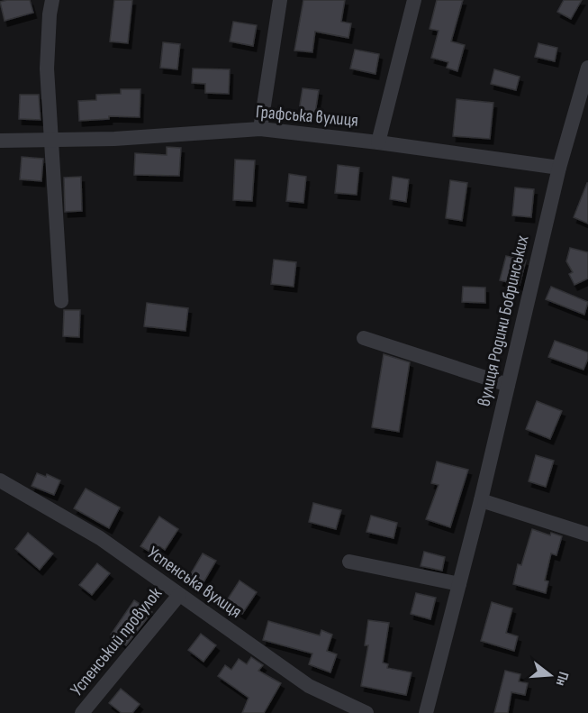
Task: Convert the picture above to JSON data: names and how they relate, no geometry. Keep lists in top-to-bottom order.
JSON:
{
  "streets": {
    "street": [
      "Графська вулиця",
      "вулиця Родини Бобринських",
      "Успенська вулиця",
      "Успенський провулок"
    ]
  },
  "crossings": [
    ["Графська вулиця", "вулиця Родини Бобринських"],
    ["Успенська вулиця", "Успенський провулок"]
  ],
  "north": "right"
}
